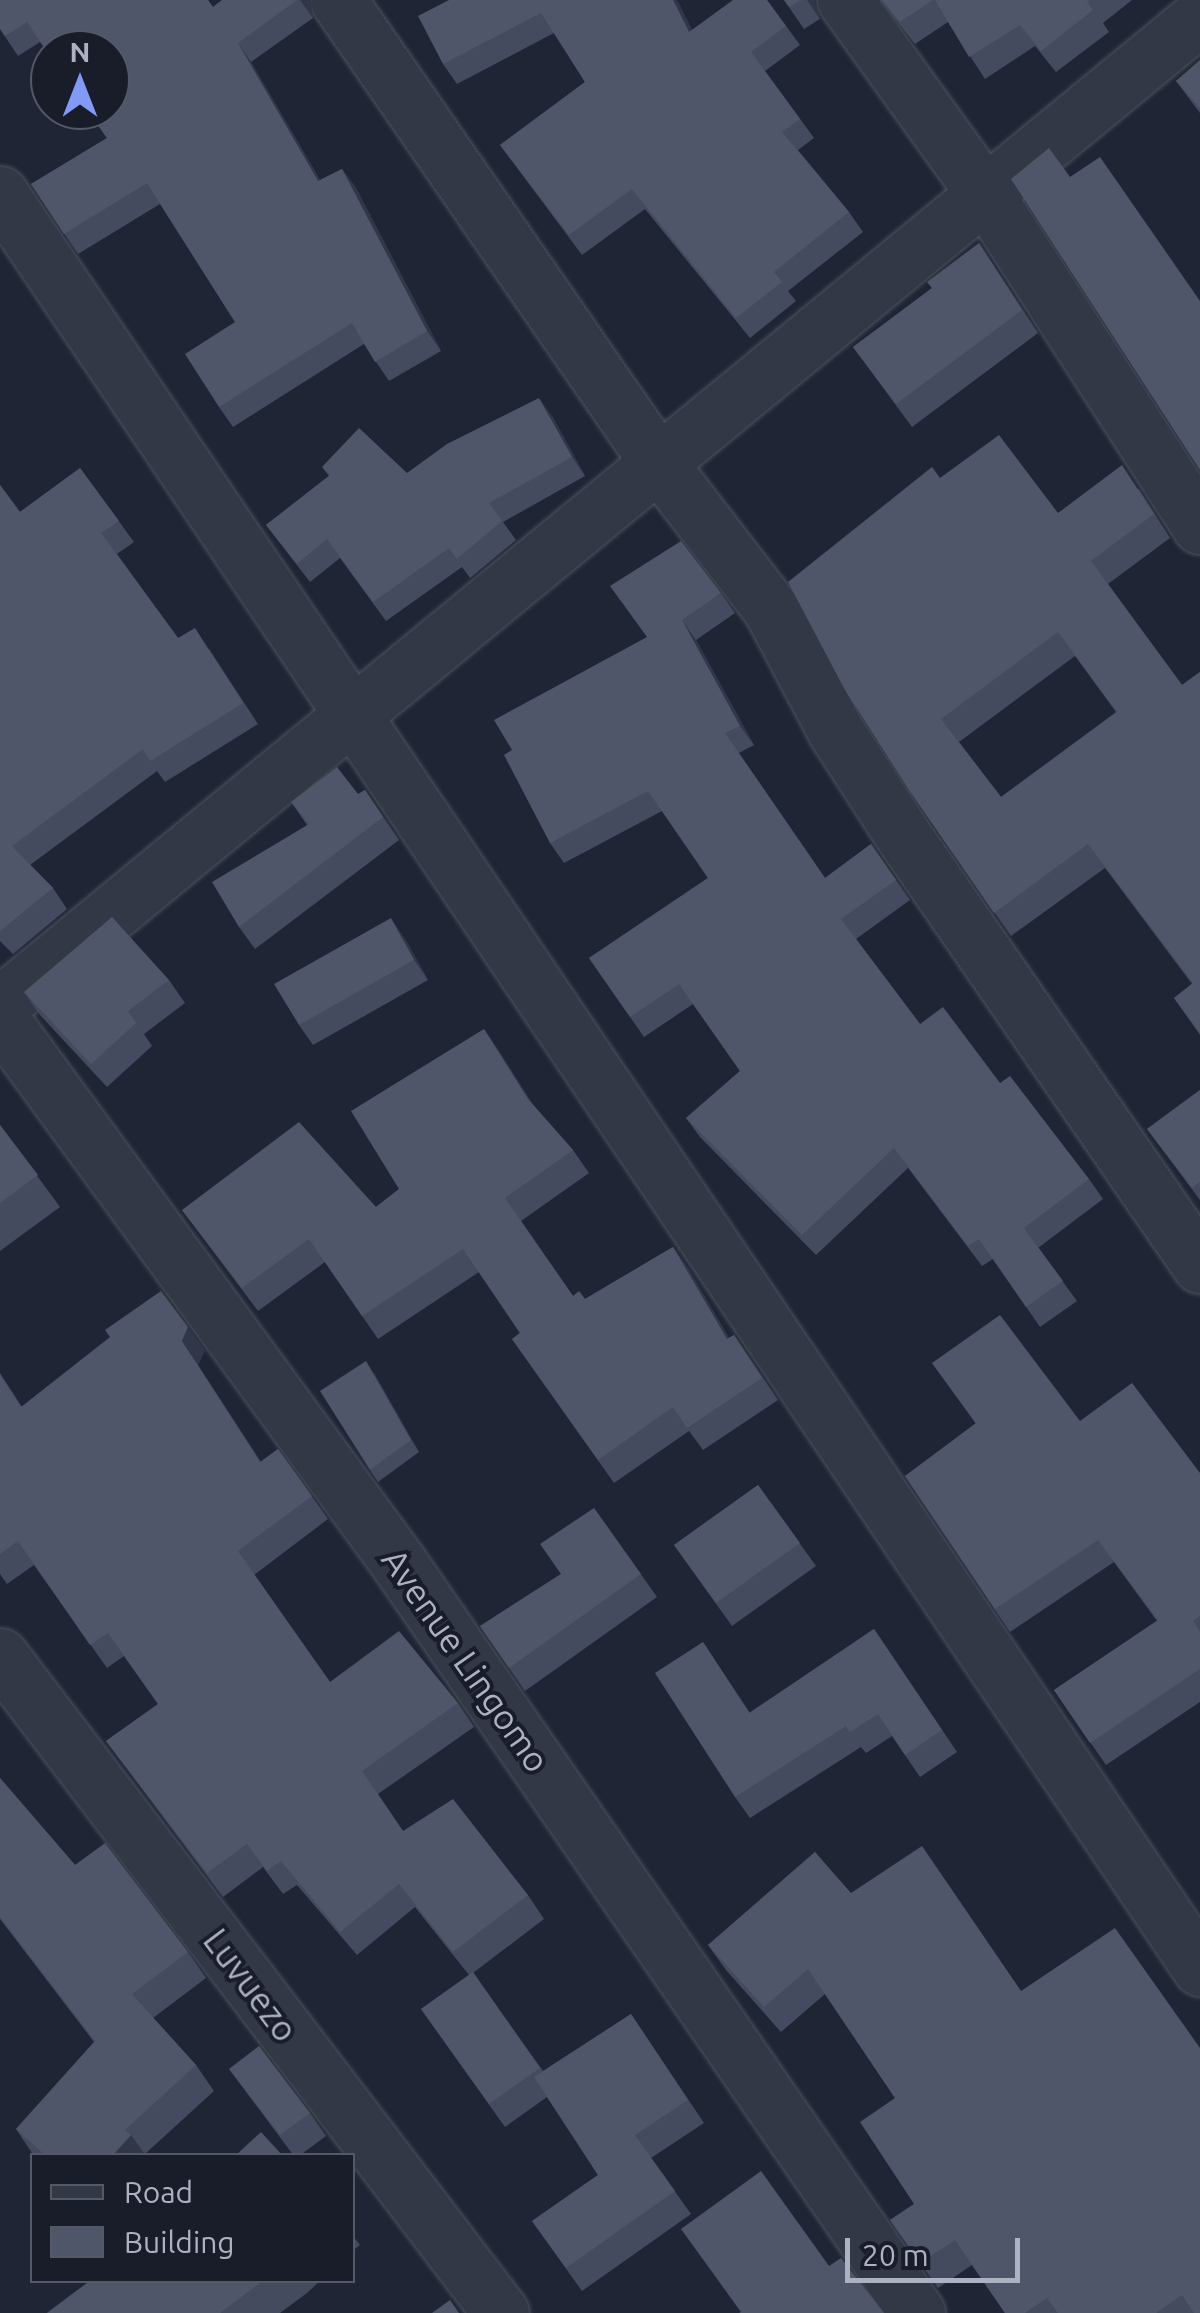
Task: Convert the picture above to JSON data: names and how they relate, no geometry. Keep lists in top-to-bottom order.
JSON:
{
  "streets": {
    "street": ["Avenue Lingomo", "Luvuezo"]
  },
  "legend": ["Road", "Building"],
  "scale_bar": "20 m",
  "north": "top"
}
